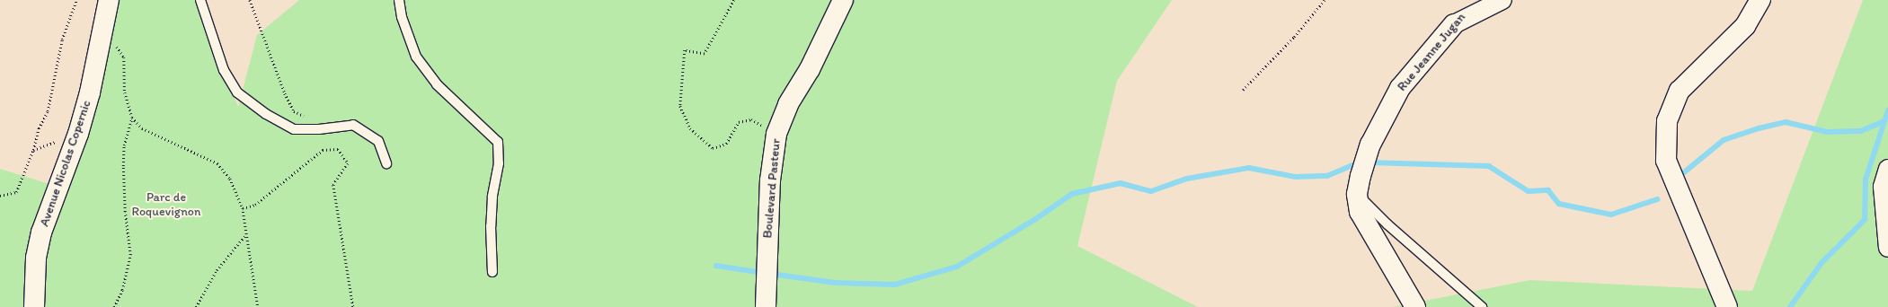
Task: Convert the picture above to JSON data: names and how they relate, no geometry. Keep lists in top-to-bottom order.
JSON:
{
  "streets": {
    "main road": ["Rue Jeanne Jugan", "Avenue Nicolas Copernic", "Boulevard Pasteur"]
  },
  "parks": ["Parc de Roquevignon"]
}
